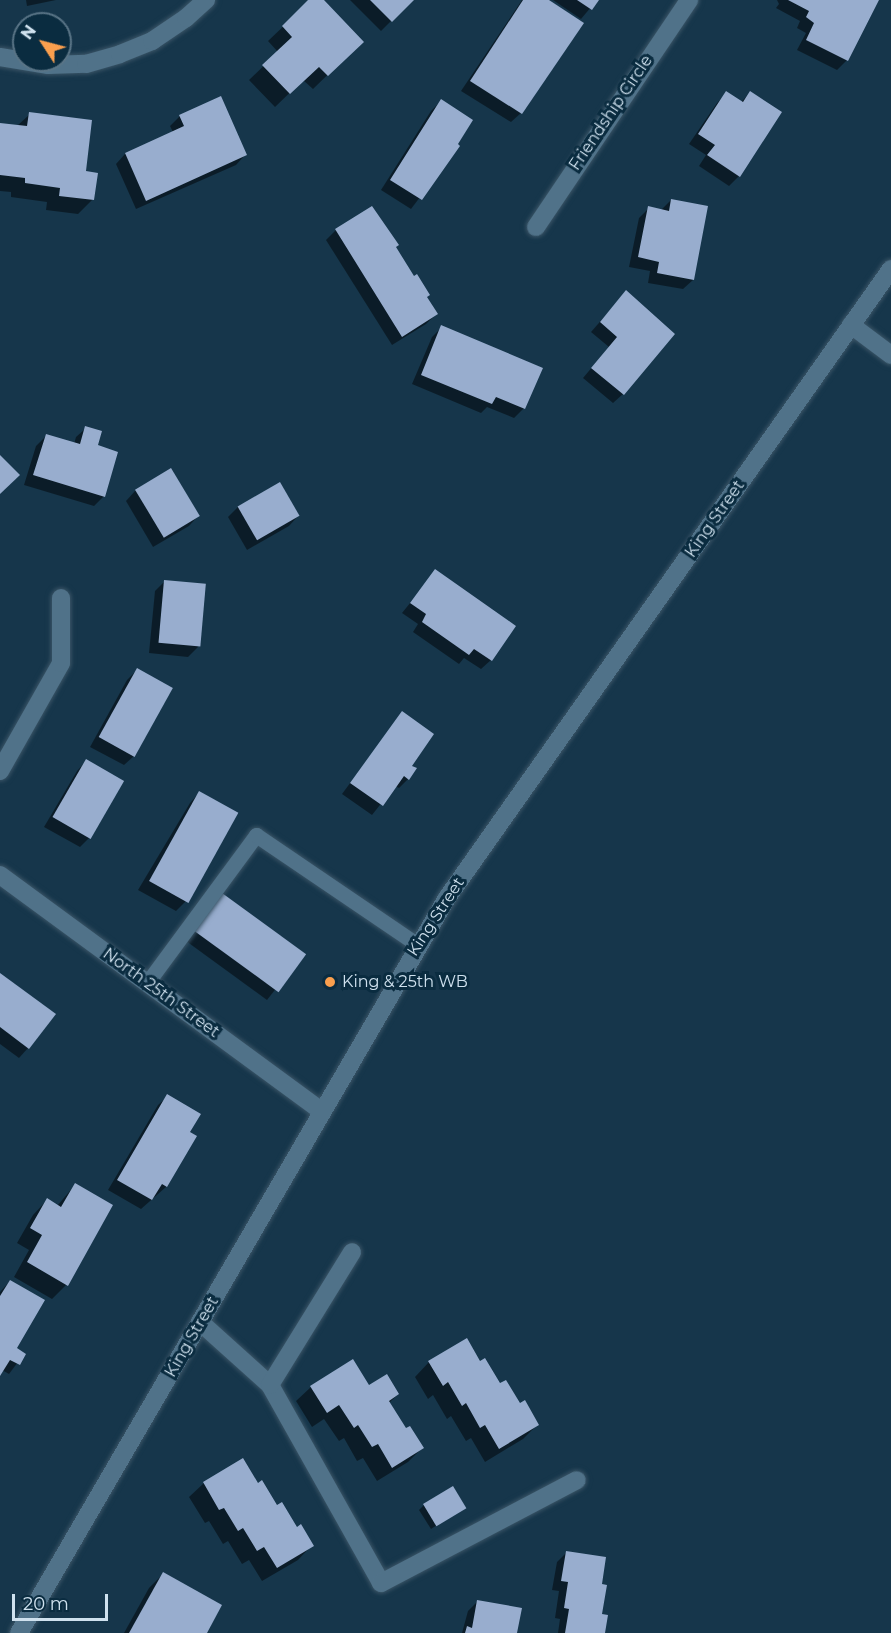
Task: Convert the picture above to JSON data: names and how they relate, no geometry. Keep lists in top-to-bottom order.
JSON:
{
  "streets": {
    "street": ["Friendship Circle", "King Street", "North 25th Street"]
  },
  "crossings": [
    ["King Street", "North 25th Street"]
  ],
  "places": ["King & 25th WB"],
  "scale_bar": "20 m",
  "north": "top left"
}
